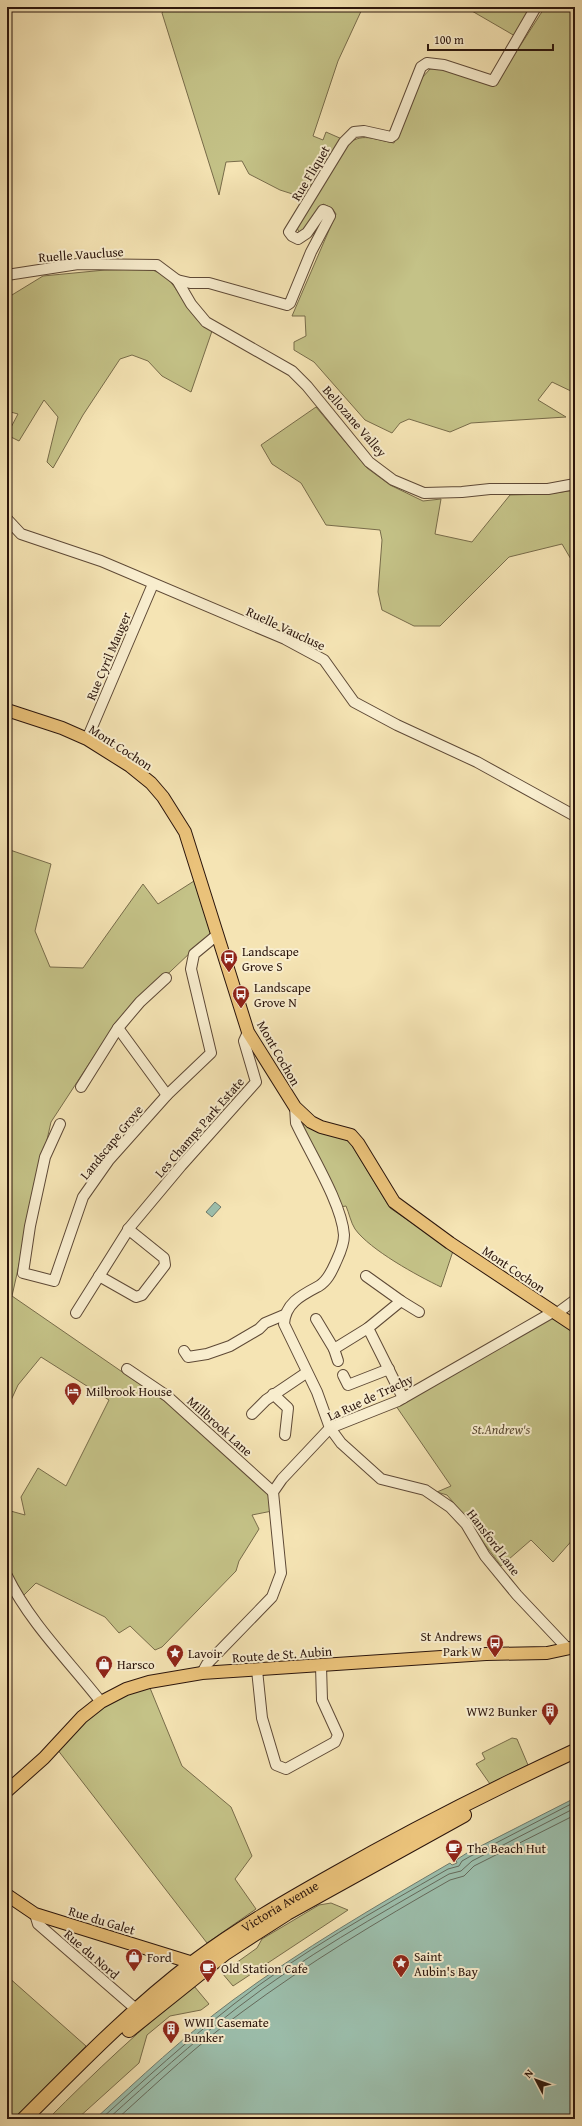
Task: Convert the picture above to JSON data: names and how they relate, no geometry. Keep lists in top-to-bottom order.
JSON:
{
  "streets": {
    "highway": ["Victoria Avenue"],
    "main road": ["Mont Cochon", "Route de St. Aubin", "Rue du Galet"],
    "street": [
      "Rue Fliquet",
      "Ruelle Vaucluse",
      "Bellozane Valley",
      "Rue Cyril Mauger",
      "Les Champs Park Estate",
      "Landscape Grove",
      "La Rue de Trachy",
      "Millbrook Lane",
      "Hansford Lane",
      "Rue du Nord"
    ]
  },
  "crossings": [
    ["Rue Fliquet", "Bellozane Valley"],
    ["Ruelle Vaucluse", "Bellozane Valley"],
    ["Ruelle Vaucluse", "Rue Cyril Mauger"],
    ["Rue Cyril Mauger", "Mont Cochon"],
    ["Mont Cochon", "Les Champs Park Estate"],
    ["Mont Cochon", "Landscape Grove"],
    ["Mont Cochon", "La Rue de Trachy"],
    ["La Rue de Trachy", "Millbrook Lane"],
    ["La Rue de Trachy", "Hansford Lane"],
    ["Hansford Lane", "Route de St. Aubin"],
    ["Victoria Avenue", "Rue du Galet"],
    ["Victoria Avenue", "Rue du Nord"],
    ["Rue du Galet", "Rue du Nord"]
  ],
  "parks": ["St.Andrew's"],
  "places": {
    "bus stop": ["Landscape Grove S", "Landscape Grove N", "St Andrews Park W"],
    "hotel": ["Milbrook House"],
    "place": ["Lavoir", "Saint Aubin's Bay"],
    "shop": ["Harsco", "Ford"],
    "building": ["WW2 Bunker", "WWII Casemate Bunker"],
    "cafe": ["The Beach Hut", "Old Station Cafe"]
  },
  "scale_bar": "100 m",
  "north": "top left"
}
